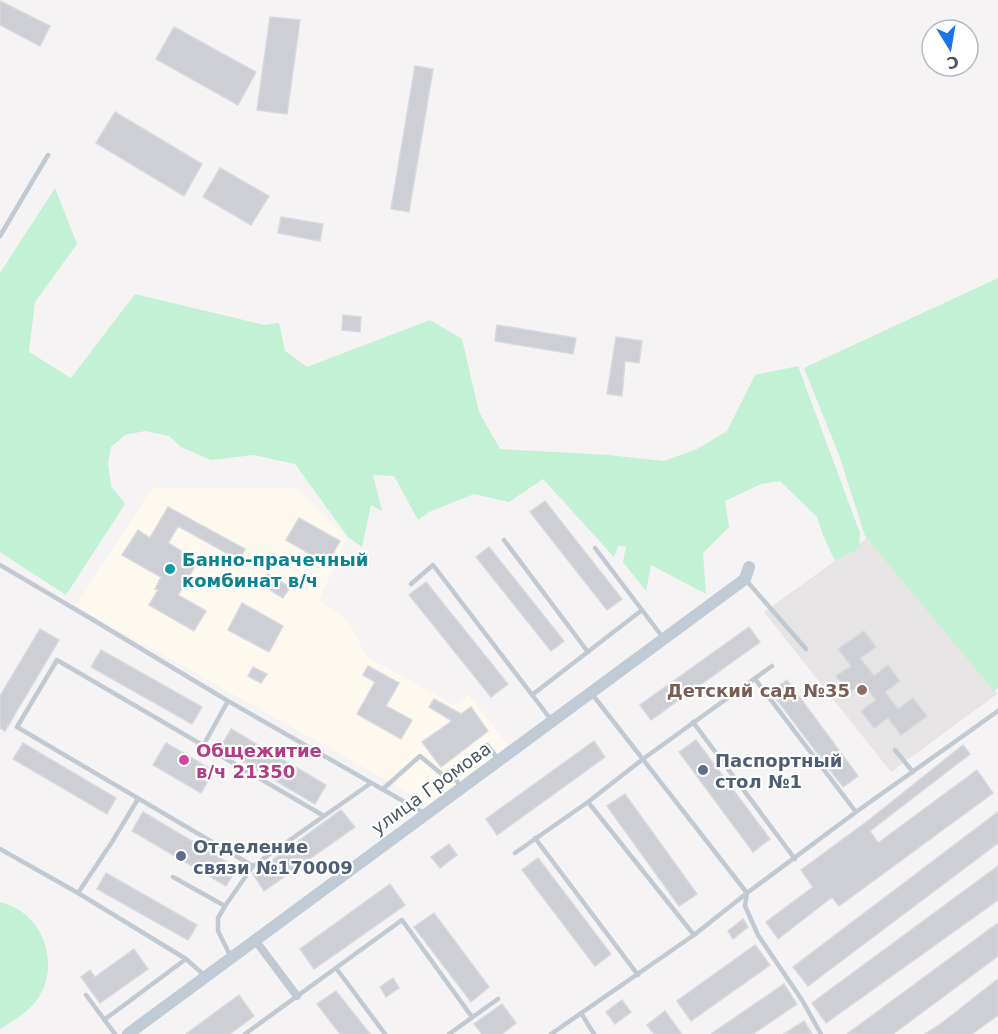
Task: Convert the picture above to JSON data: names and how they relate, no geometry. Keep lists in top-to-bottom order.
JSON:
{
  "streets": {
    "street": ["улица Громова"]
  },
  "places": [
    "Банно-прачечный комбинат в/ч",
    "Детский сад №35",
    "Общежитие в/ч 21350",
    "Паспортный стол №1",
    "Отделение связи №170009"
  ],
  "north": "bottom"
}
